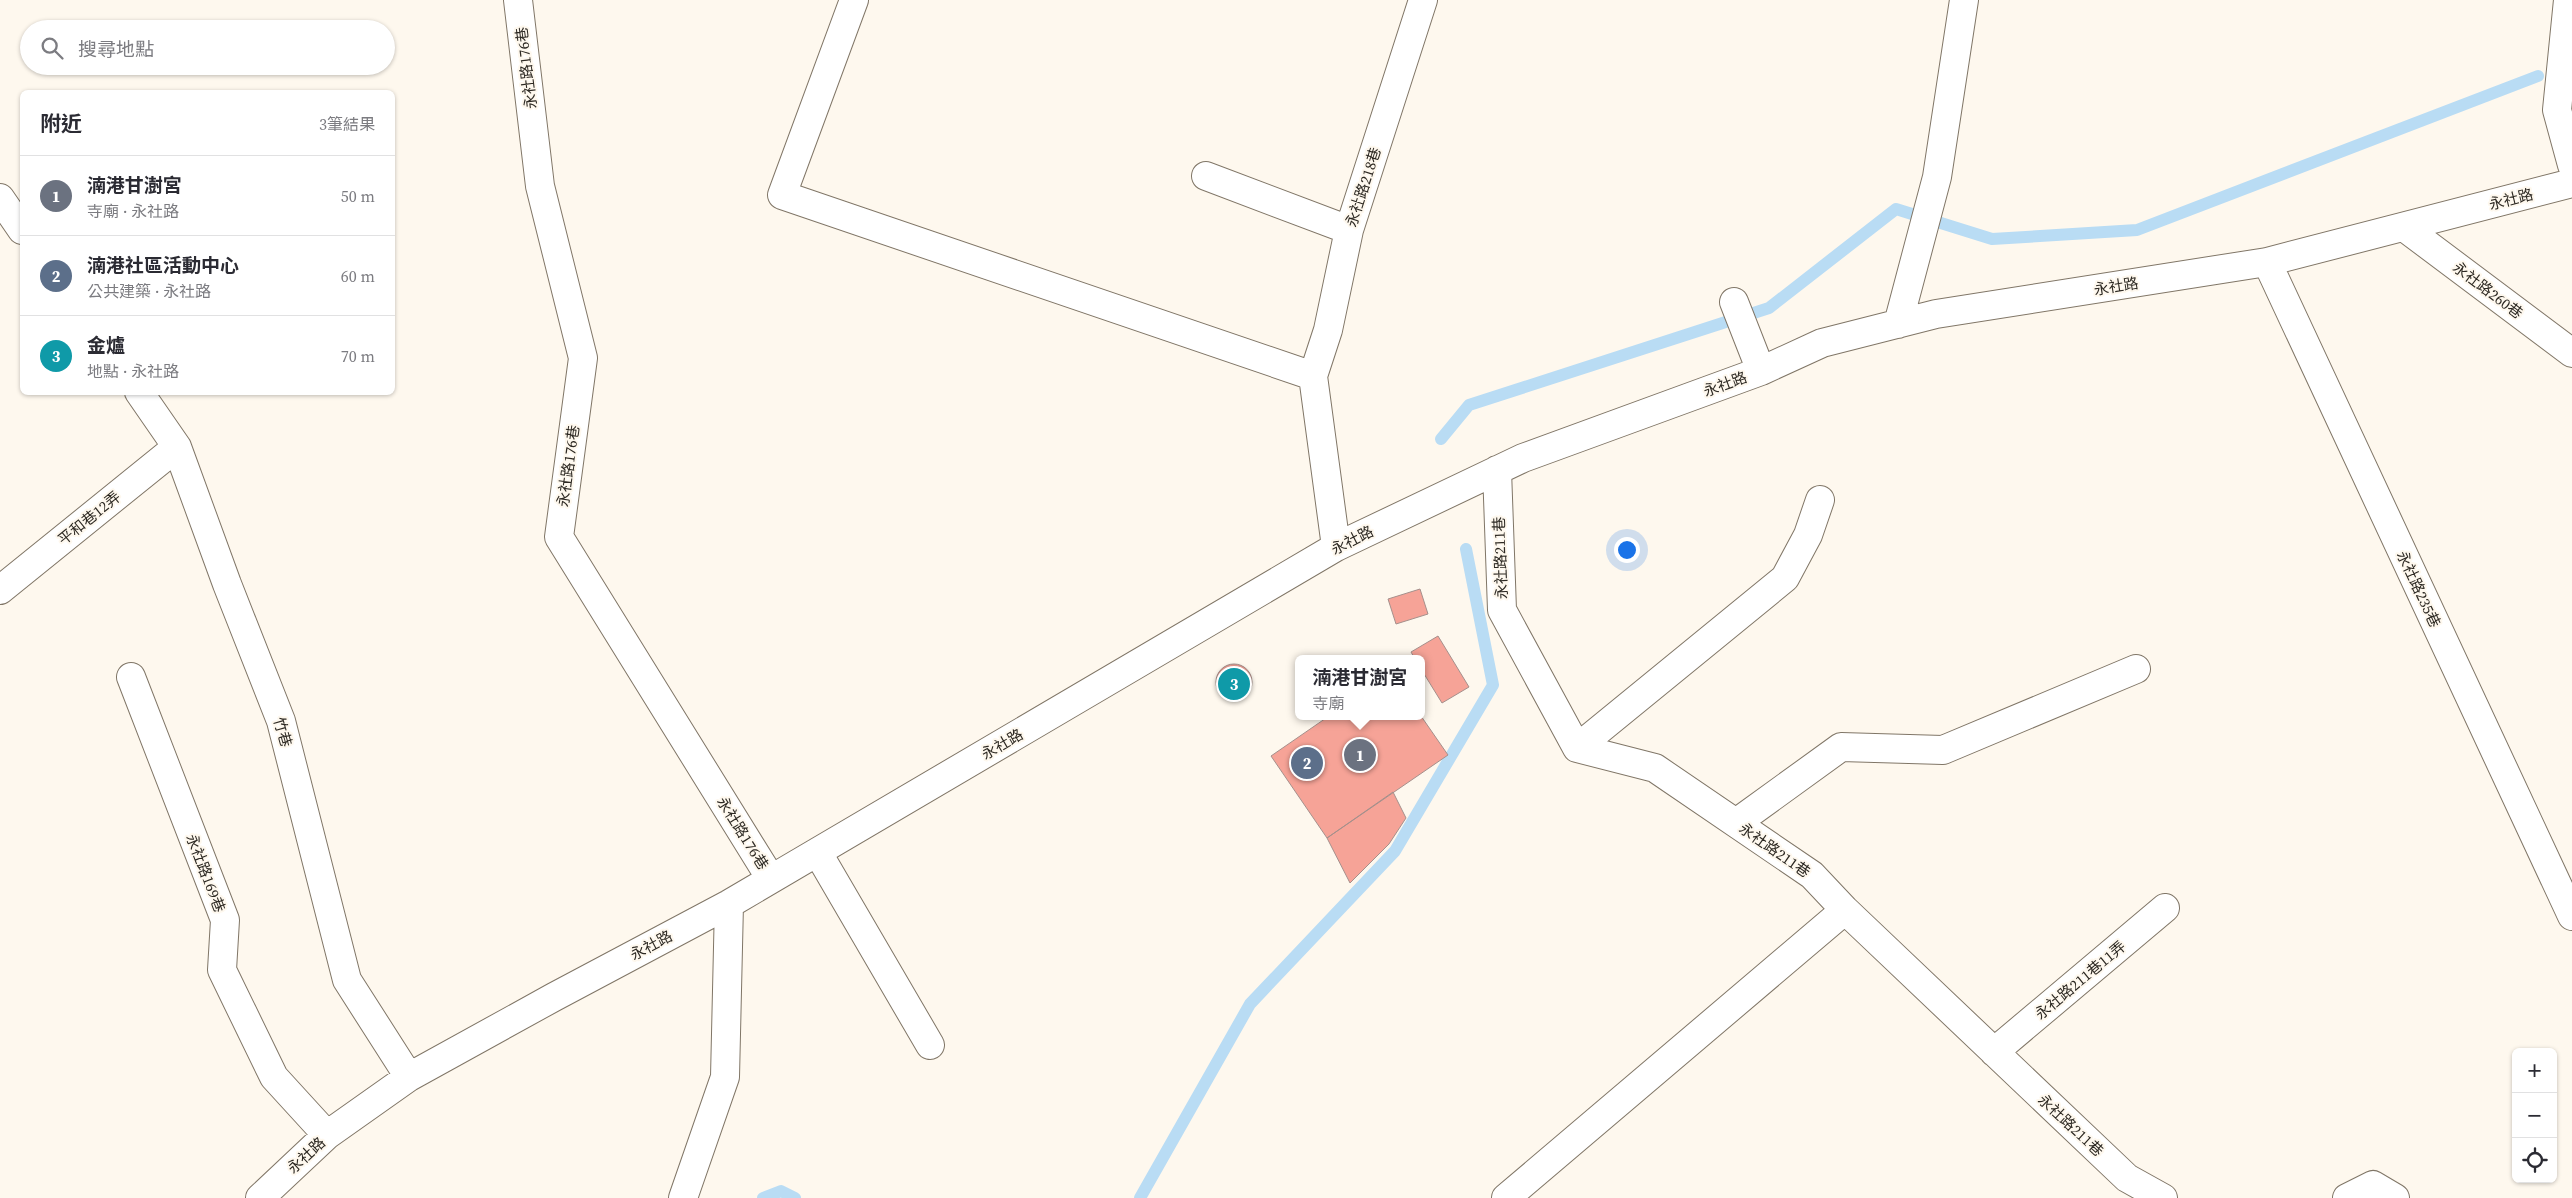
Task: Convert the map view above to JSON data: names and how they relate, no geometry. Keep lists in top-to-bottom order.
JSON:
{
  "streets": {
    "street": [
      "永社路176巷",
      "永社路218巷",
      "永社路",
      "永社路260巷",
      "平和巷12弄",
      "永社路211巷",
      "永社路235巷",
      "竹巷",
      "永社路169巷",
      "永社路211巷11弄"
    ]
  },
  "crossings": [
    ["永社路176巷", "永社路"],
    ["永社路", "永社路260巷"],
    ["永社路", "永社路211巷"],
    ["永社路", "永社路235巷"],
    ["永社路", "竹巷"],
    ["永社路", "永社路169巷"],
    ["平和巷12弄", "竹巷"],
    ["永社路211巷", "永社路211巷11弄"]
  ],
  "page": {
    "search": "搜尋地點",
    "heading": ["附近", "3筆結果"],
    "list": [
      {
        "mark": "1",
        "name": "湳港甘澍宮",
        "note": "寺廟 · 永社路",
        "value": "50 m"
      },
      {
        "mark": "2",
        "name": "湳港社區活動中心",
        "note": "公共建築 · 永社路",
        "value": "60 m"
      },
      {
        "mark": "3",
        "name": "金爐",
        "note": "地點 · 永社路",
        "value": "70 m"
      }
    ],
    "popup": ["湳港甘澍宮", "寺廟"],
    "pins": ["3", "1", "2"],
    "map_buttons": ["+", "−"]
  }
}
